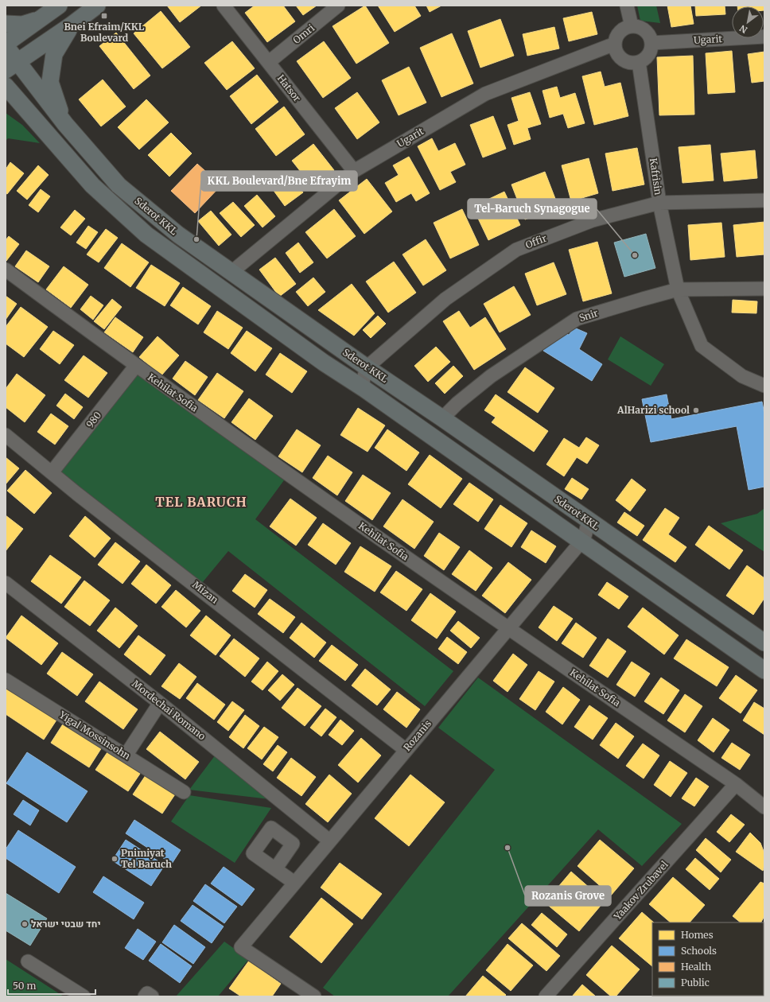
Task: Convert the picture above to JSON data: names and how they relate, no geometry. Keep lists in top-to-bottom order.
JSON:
{
  "streets": {
    "main road": ["Sderot KKL"],
    "street": [
      "Omri",
      "Ugarit",
      "Hatsor",
      "Kafrisin",
      "Offir",
      "Snir",
      "Kehilat Sofia",
      "980",
      "Mizan",
      "Mordechai Romano",
      "Yigal Mossinsohn",
      "Rozanis",
      "Yaakov Zrubavel"
    ]
  },
  "crossings": [
    ["Omri", "Hatsor"],
    ["Ugarit", "Hatsor"],
    ["Ugarit", "Kafrisin"],
    ["Ugarit", "Sderot KKL"],
    ["Kafrisin", "Offir"],
    ["Kafrisin", "Snir"],
    ["Sderot KKL", "Offir"],
    ["Sderot KKL", "Snir"],
    ["Sderot KKL", "Rozanis"],
    ["Kehilat Sofia", "980"],
    ["Kehilat Sofia", "Rozanis"],
    ["Kehilat Sofia", "Yaakov Zrubavel"],
    ["980", "Mizan"],
    ["Mizan", "Rozanis"],
    ["Mordechai Romano", "Rozanis"]
  ],
  "districts": ["TEL BARUCH"],
  "places": {
    "transit": ["Bnei Efraim/KKL Boulevard"],
    "other": [
      "KKL Boulevard/Bne Efrayim",
      "Tel-Baruch Synagogue",
      "AlHarizi school",
      "Rozanis Grove",
      "Pnimiyat Tel Baruch",
      "יחד שבטי ישראל"
    ]
  },
  "legend": [
    "Homes",
    "Schools",
    "Health",
    "Public"
  ],
  "scale_bar": "50 m",
  "north": "bottom left"
}
